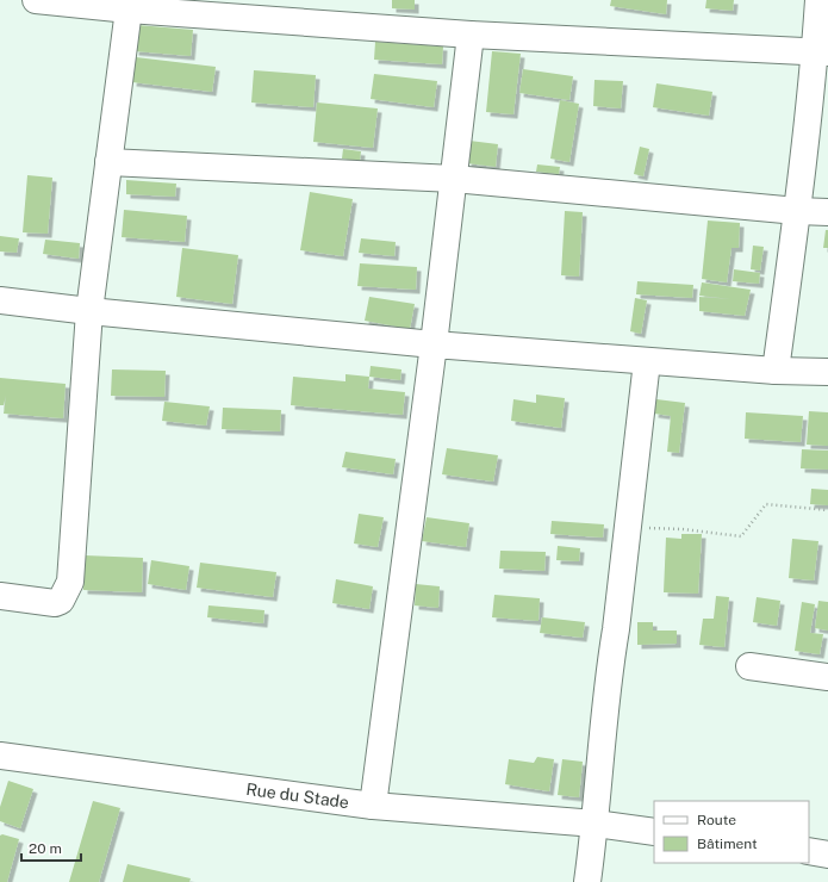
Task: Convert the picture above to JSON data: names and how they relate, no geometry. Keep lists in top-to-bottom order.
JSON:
{
  "streets": {
    "street": ["Rue du Stade"]
  },
  "legend": ["Route", "Bâtiment"],
  "scale_bar": "20 m"
}
